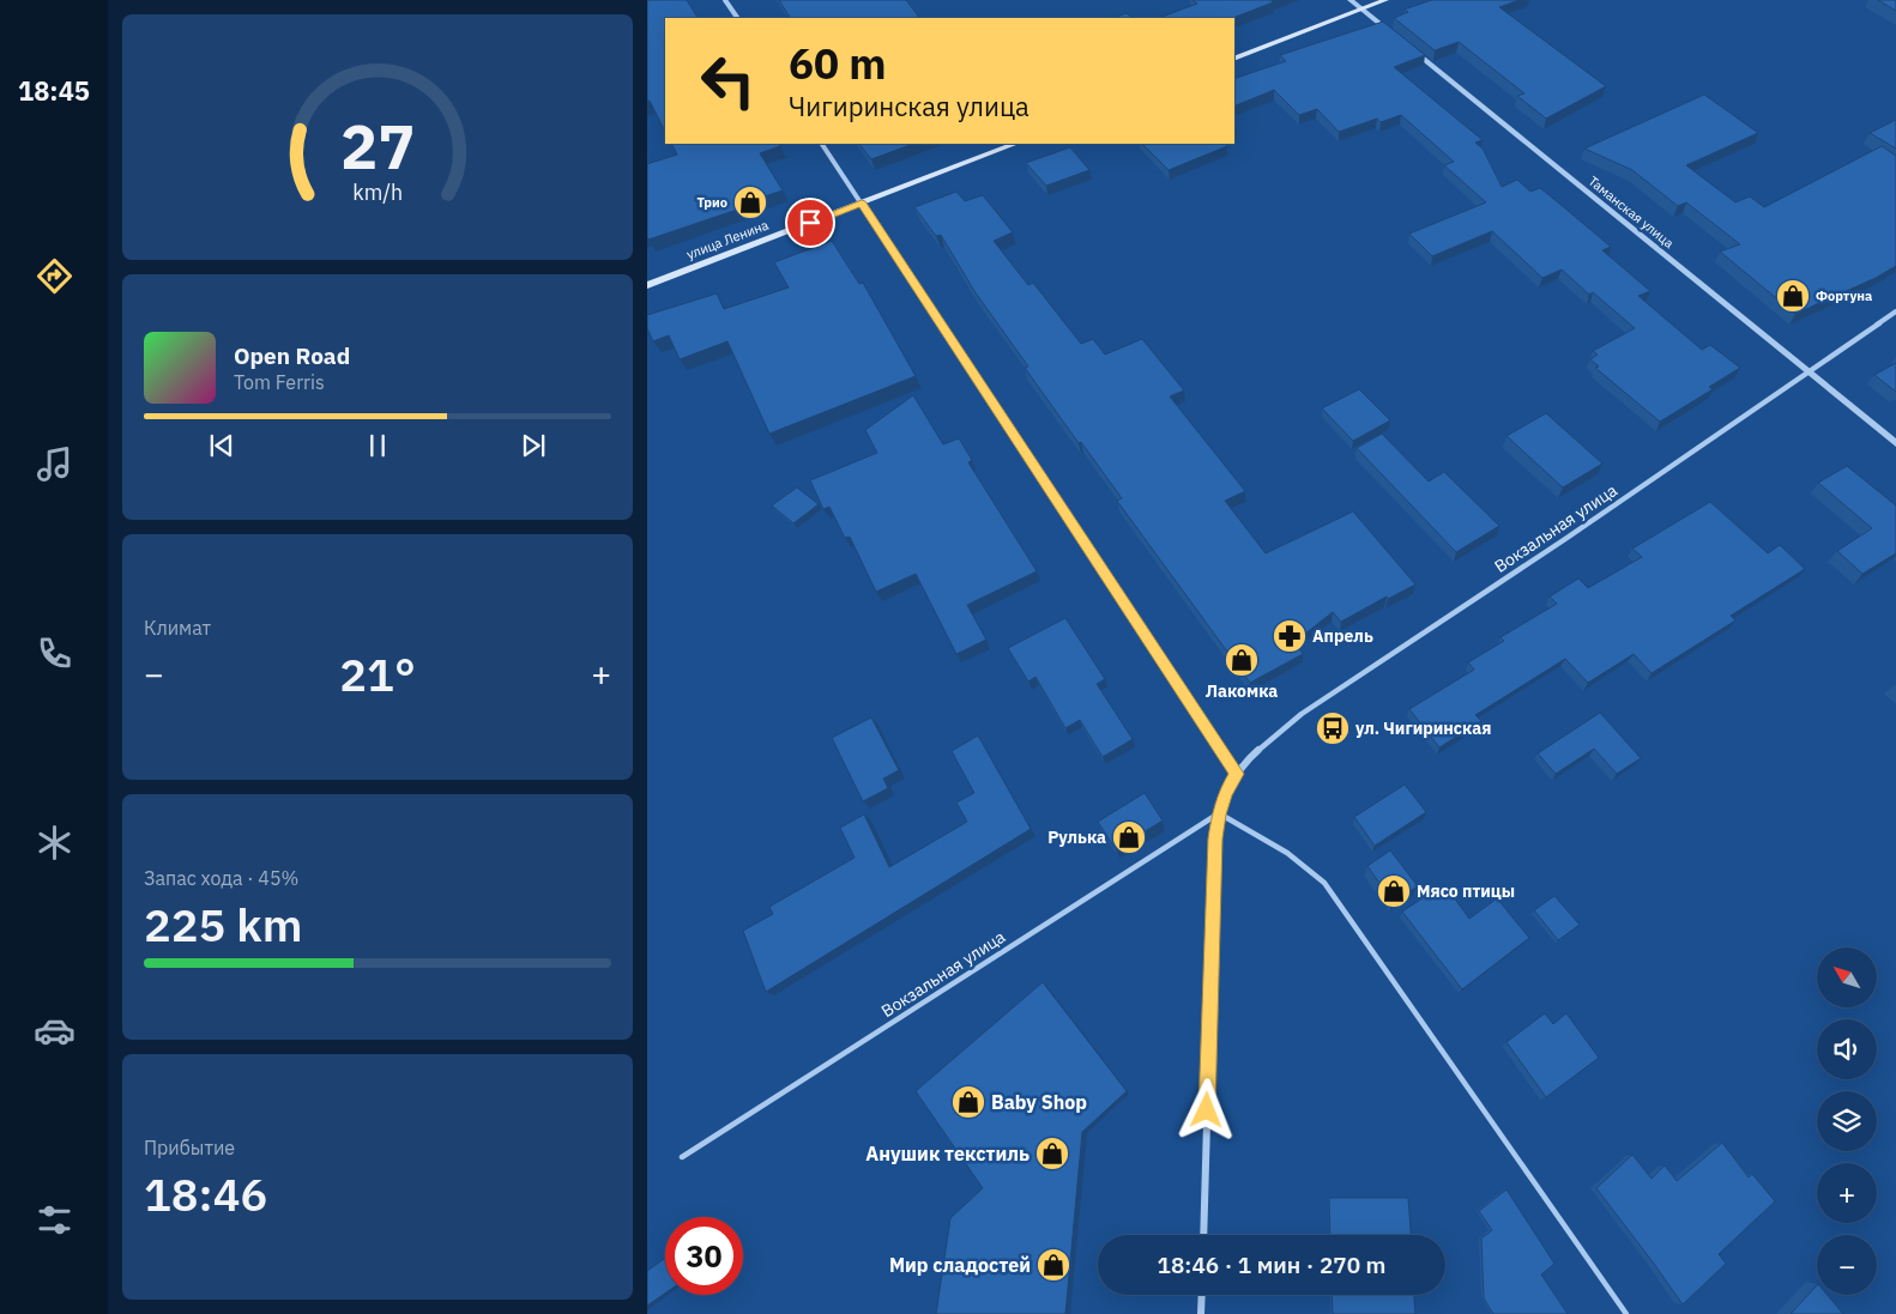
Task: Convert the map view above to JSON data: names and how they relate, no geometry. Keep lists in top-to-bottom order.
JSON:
{
  "streets": {
    "main road": ["улица Ленина"],
    "street": ["Таманская улица", "Вокзальная улица"]
  },
  "crossings": [
    ["Таманская улица", "Вокзальная улица"]
  ],
  "places": {
    "shop": [
      "Трио",
      "Фортуна",
      "Лакомка",
      "Рулька",
      "Мясо птицы",
      "Baby Shop",
      "Анушик текстиль",
      "Мир сладостей"
    ],
    "pharmacy": ["Апрель"],
    "bus stop": ["ул. Чигиринская"]
  },
  "north": "top left",
  "page": {
    "tabs": "18:45",
    "turn": ["60 m", "Чигиринская улица"],
    "song": ["Open Road", "Tom Ferris"],
    "tile": [
      "Климат",
      ["Запас хода · 45%", "225 km"],
      ["Прибытие", "18:46"]
    ],
    "heat": ["−", "21°", "+"],
    "map_buttons": ["+", "−"],
    "limit": "30",
    "trip": "18:46 · 1 мин · 270 m",
    "gauge": ["27", "km/h"]
  }
}
